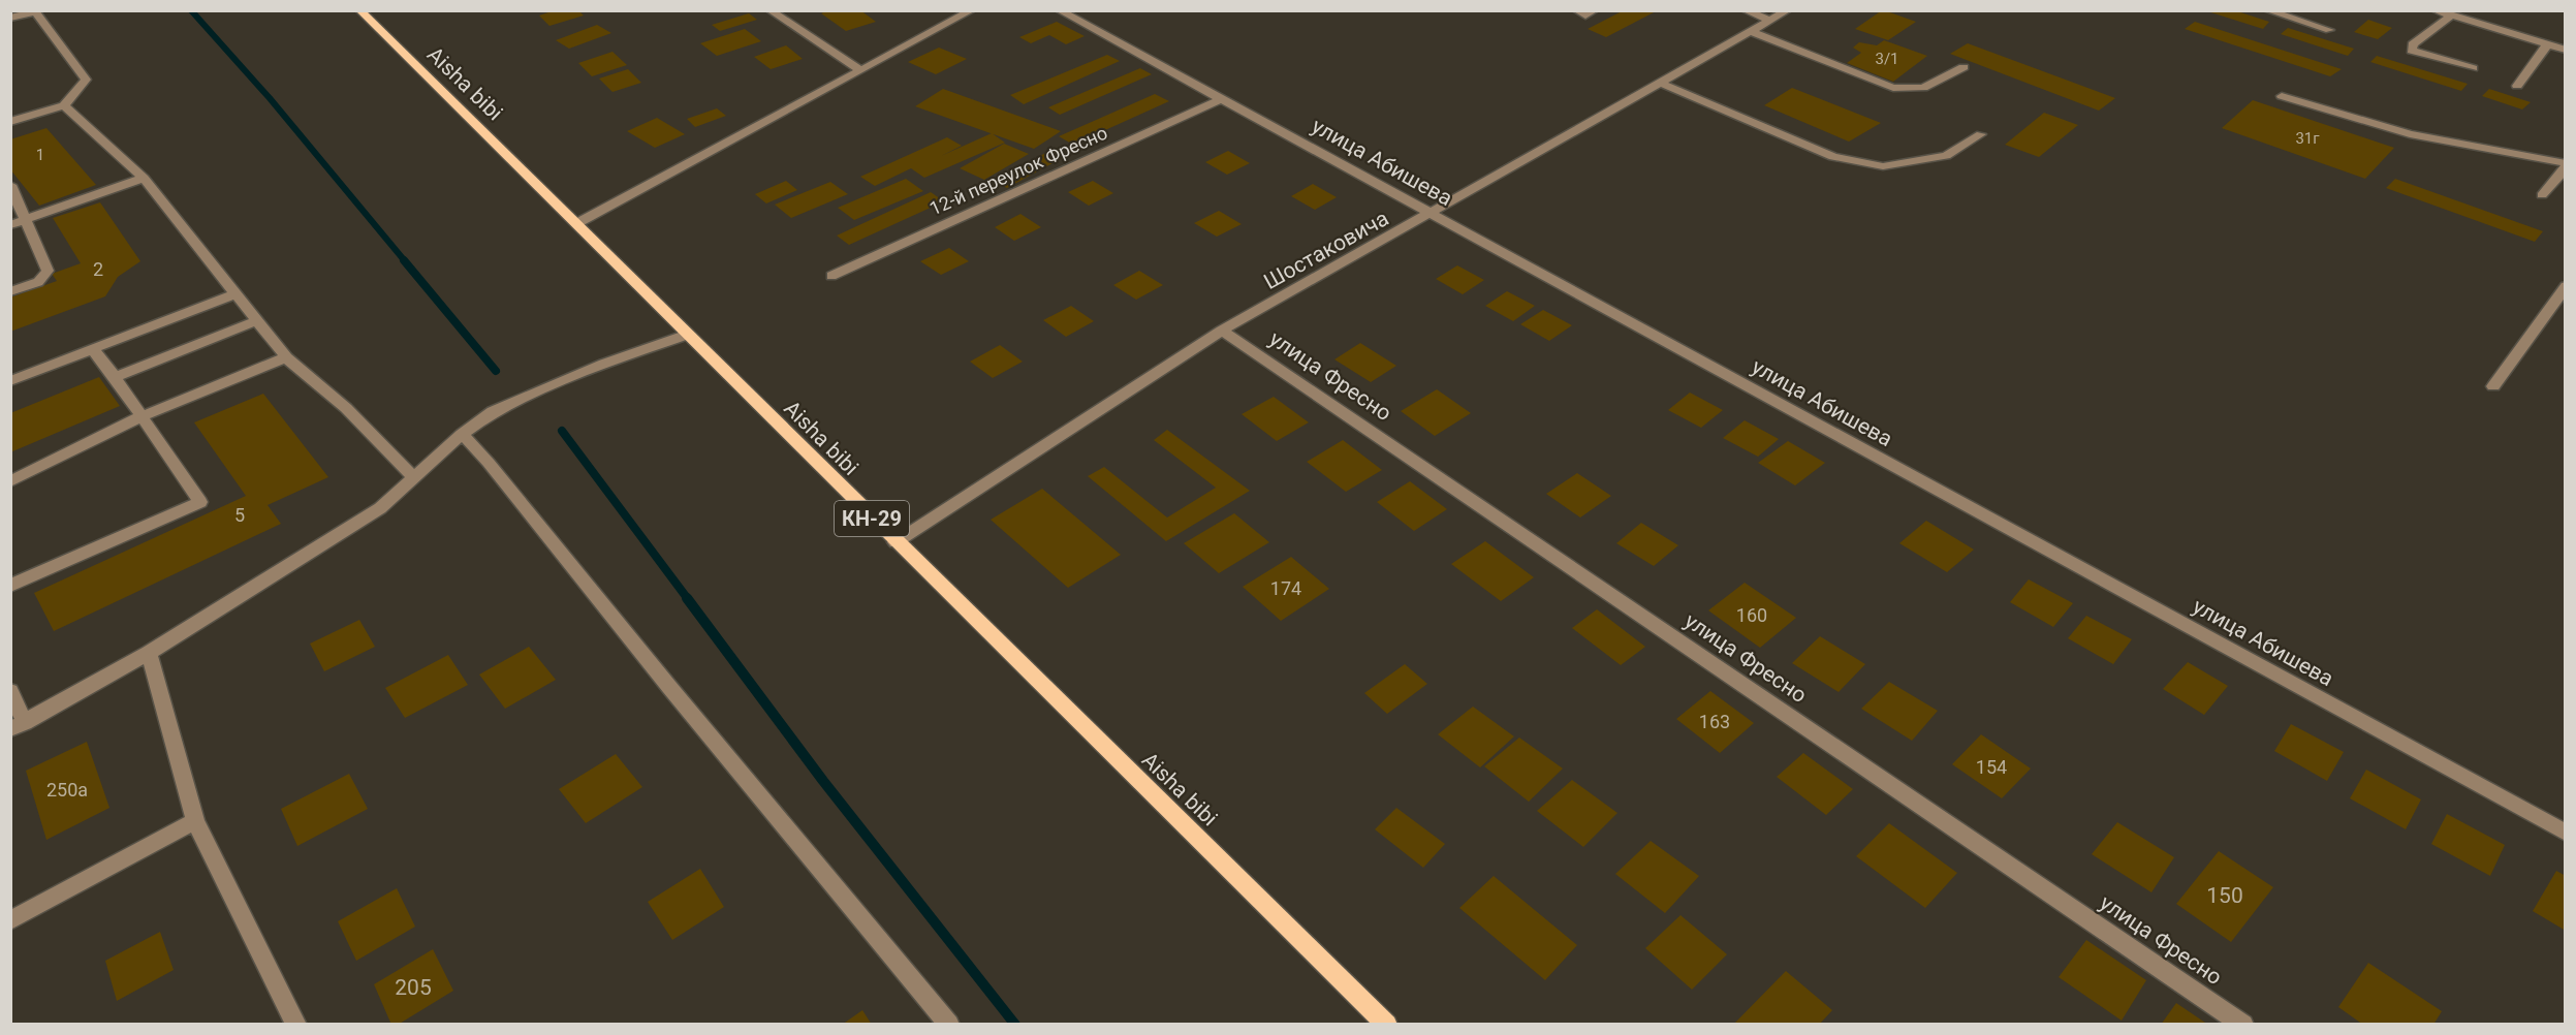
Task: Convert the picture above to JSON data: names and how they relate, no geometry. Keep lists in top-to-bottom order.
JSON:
{
  "streets": {
    "main road": ["Aisha bibi", "КН-29"],
    "street": [
      "улица Абишева",
      "12-й переулок Фресно",
      "Шостаковича",
      "улица Фресно"
    ]
  },
  "crossings": [
    ["Aisha bibi", "Шостаковича"],
    ["улица Абишева", "12-й переулок Фресно"],
    ["улица Абишева", "Шостаковича"],
    ["Шостаковича", "улица Фресно"]
  ],
  "house_numbers": [
    "3/1",
    "31г",
    "1",
    "2",
    "5",
    "174",
    "160",
    "163",
    "154",
    "250а",
    "150",
    "205"
  ]
}
